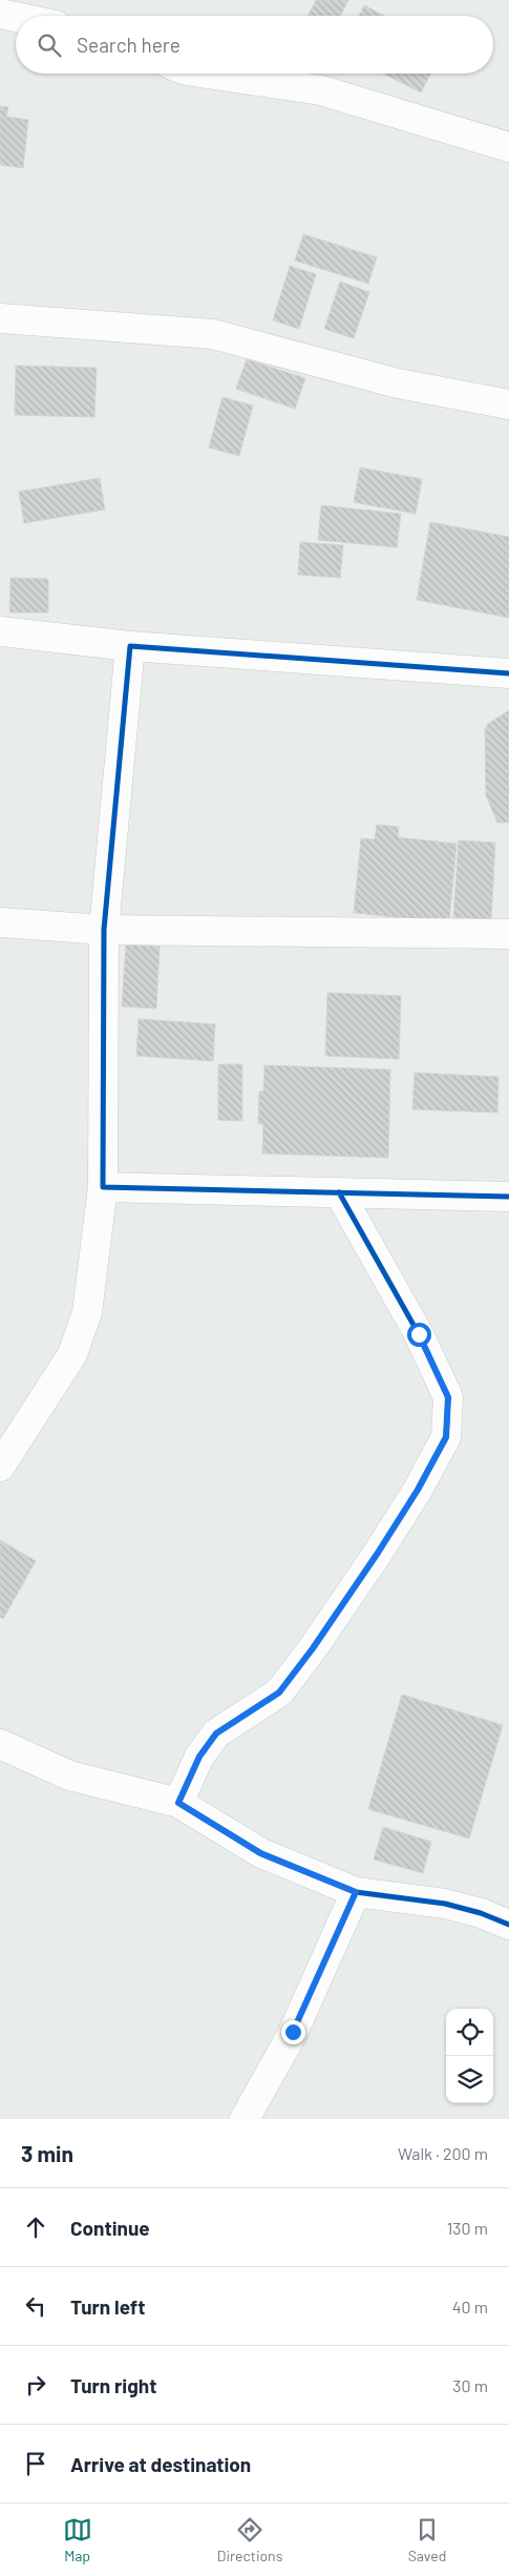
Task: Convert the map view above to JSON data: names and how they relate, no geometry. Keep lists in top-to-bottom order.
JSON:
{
  "page": {
    "search": "Search here",
    "heading": ["3 min", "Walk · 200 m"],
    "list": [
      ["Continue", "130 m"],
      ["Turn left", "40 m"],
      ["Turn right", "30 m"],
      "Arrive at destination"
    ],
    "nav": ["Map", "Directions", "Saved"]
  }
}
